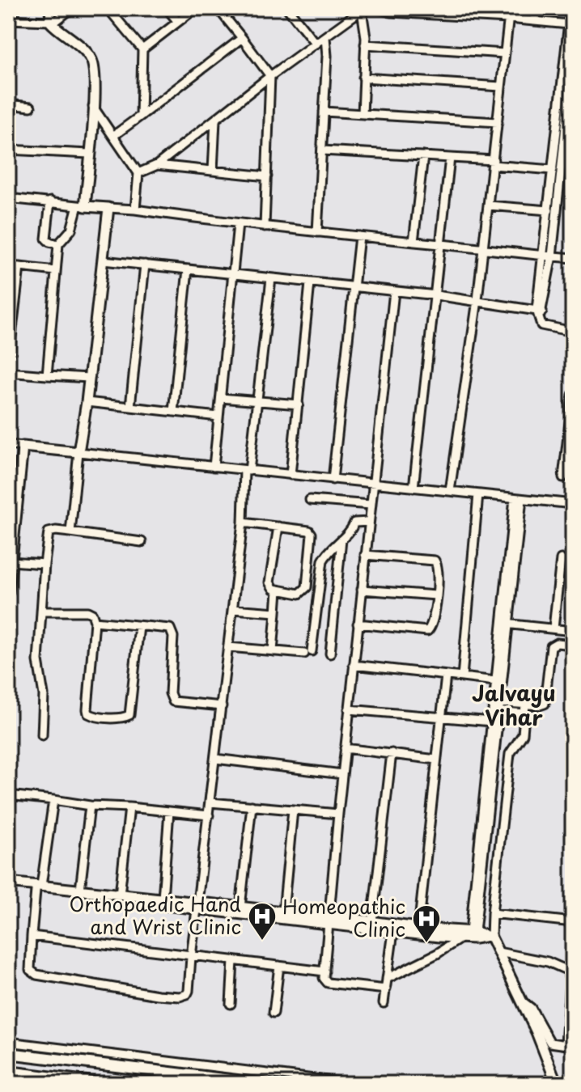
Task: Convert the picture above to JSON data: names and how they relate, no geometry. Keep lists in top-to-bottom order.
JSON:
{
  "districts": ["Jalvayu Vihar"],
  "places": {
    "hospital": ["Orthopaedic Hand and Wrist Clinic", "Homeopathic Clinic"]
  }
}
